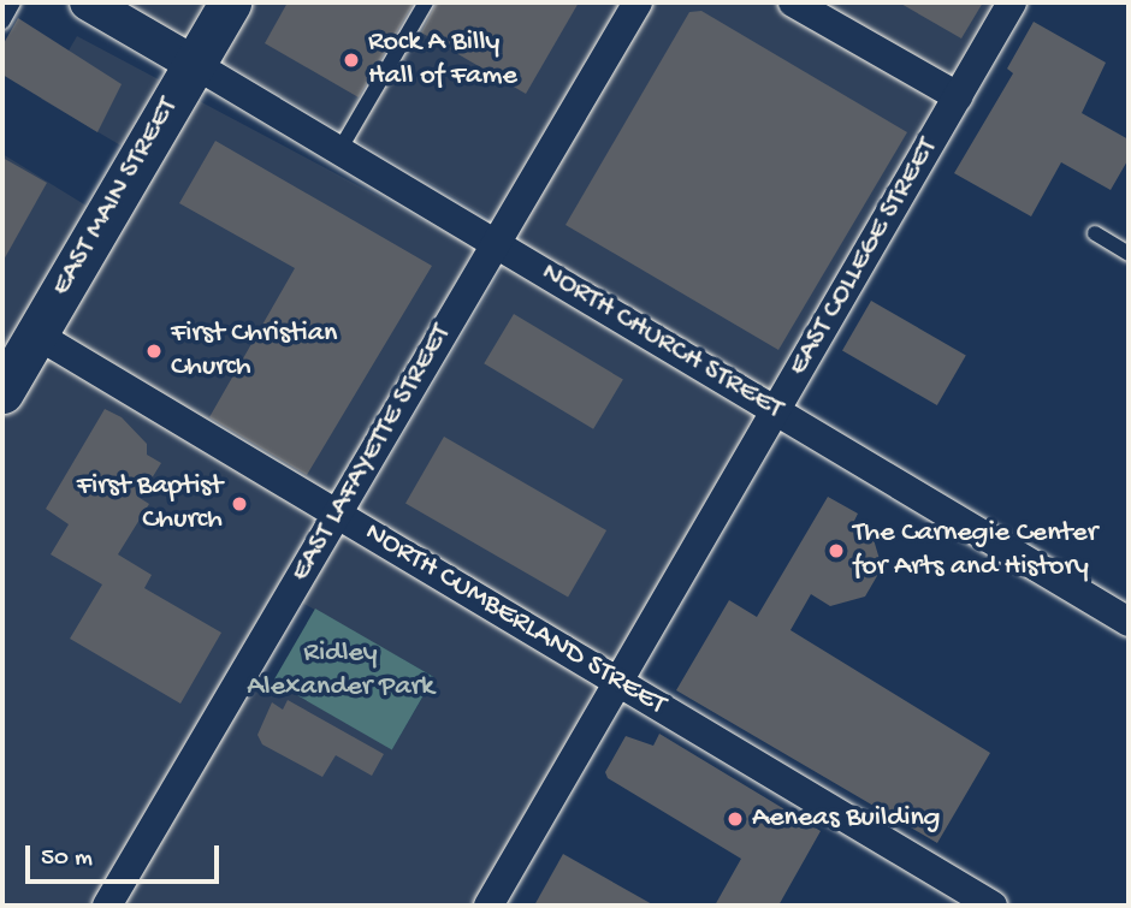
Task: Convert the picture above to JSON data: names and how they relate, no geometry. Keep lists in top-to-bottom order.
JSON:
{
  "streets": {
    "main road": ["EAST MAIN STREET"],
    "street": [
      "EAST COLLEGE STREET",
      "NORTH CHURCH STREET",
      "EAST LAFAYETTE STREET",
      "NORTH CUMBERLAND STREET"
    ]
  },
  "crossings": [
    ["EAST MAIN STREET", "NORTH CHURCH STREET"],
    ["EAST MAIN STREET", "NORTH CUMBERLAND STREET"],
    ["EAST COLLEGE STREET", "NORTH CHURCH STREET"],
    ["EAST COLLEGE STREET", "NORTH CUMBERLAND STREET"],
    ["NORTH CHURCH STREET", "EAST LAFAYETTE STREET"],
    ["EAST LAFAYETTE STREET", "NORTH CUMBERLAND STREET"]
  ],
  "parks": ["Ridley Alexander Park"],
  "places": [
    "Rock A Billy Hall of Fame",
    "First Christian Church",
    "First Baptist Church",
    "The Carnegie Center for Arts and History",
    "Aeneas Building"
  ],
  "scale_bar": "50 m"
}
